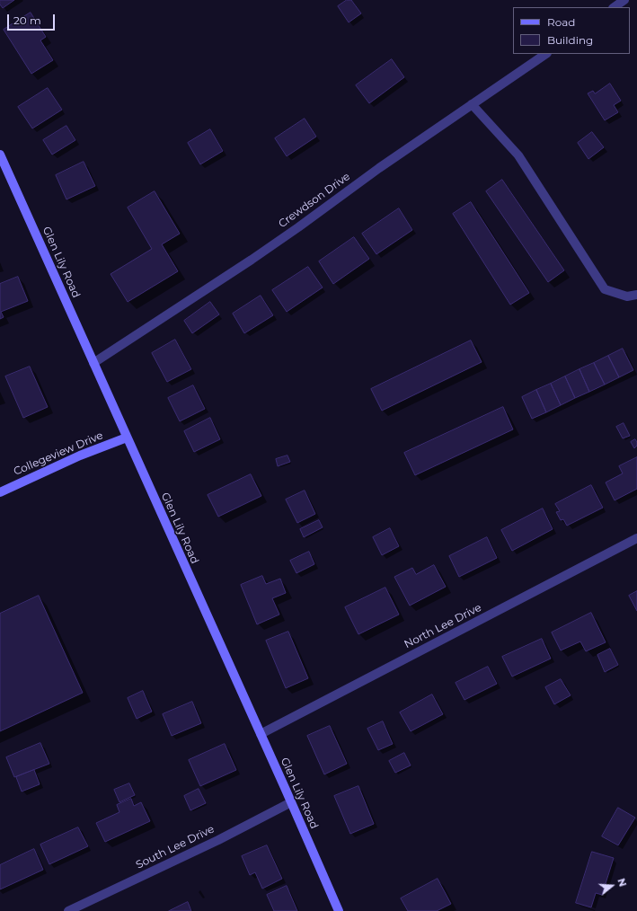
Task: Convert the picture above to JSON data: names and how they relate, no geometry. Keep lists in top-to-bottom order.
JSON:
{
  "streets": {
    "street": [
      "Crewdson Drive",
      "Glen Lily Road",
      "Collegeview Drive",
      "North Lee Drive",
      "South Lee Drive"
    ]
  },
  "crossings": [
    ["Crewdson Drive", "Glen Lily Road"],
    ["Glen Lily Road", "Collegeview Drive"],
    ["Glen Lily Road", "North Lee Drive"],
    ["Glen Lily Road", "South Lee Drive"]
  ],
  "legend": ["Road", "Building"],
  "scale_bar": "20 m",
  "north": "right"
}
